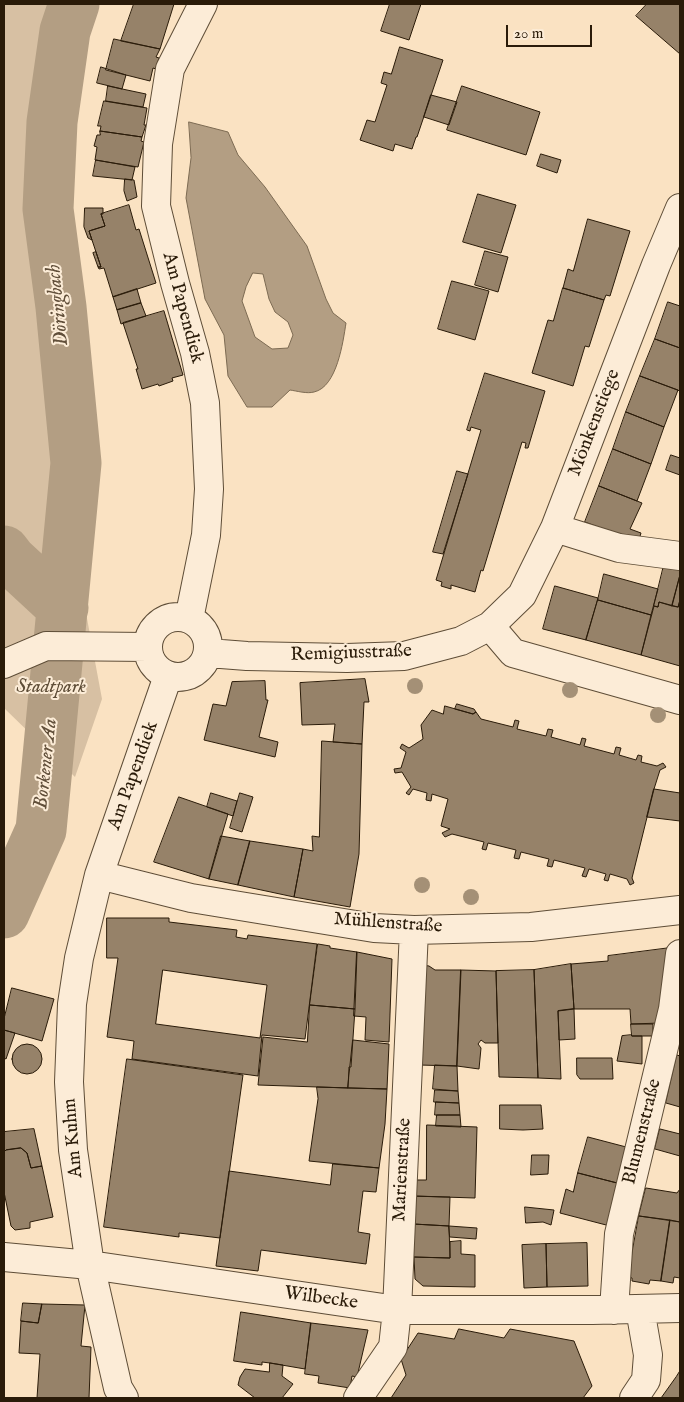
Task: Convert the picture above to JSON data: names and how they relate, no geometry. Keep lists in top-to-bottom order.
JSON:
{
  "streets": {
    "street": [
      "Am Papendiek",
      "Mönkenstiege",
      "Remigiusstraße",
      "Mühlenstraße",
      "Blumenstraße",
      "Am Kuhm",
      "Marienstraße",
      "Wilbecke"
    ]
  },
  "crossings": [
    ["Am Papendiek", "Remigiusstraße"],
    ["Am Papendiek", "Mühlenstraße"],
    ["Am Papendiek", "Am Kuhm"],
    ["Mönkenstiege", "Remigiusstraße"],
    ["Mühlenstraße", "Am Kuhm"],
    ["Mühlenstraße", "Marienstraße"],
    ["Blumenstraße", "Wilbecke"],
    ["Am Kuhm", "Wilbecke"],
    ["Marienstraße", "Wilbecke"]
  ],
  "water": ["Döringbach", "Borkener Aa"],
  "parks": ["Stadtpark"],
  "scale_bar": "20 m"
}
